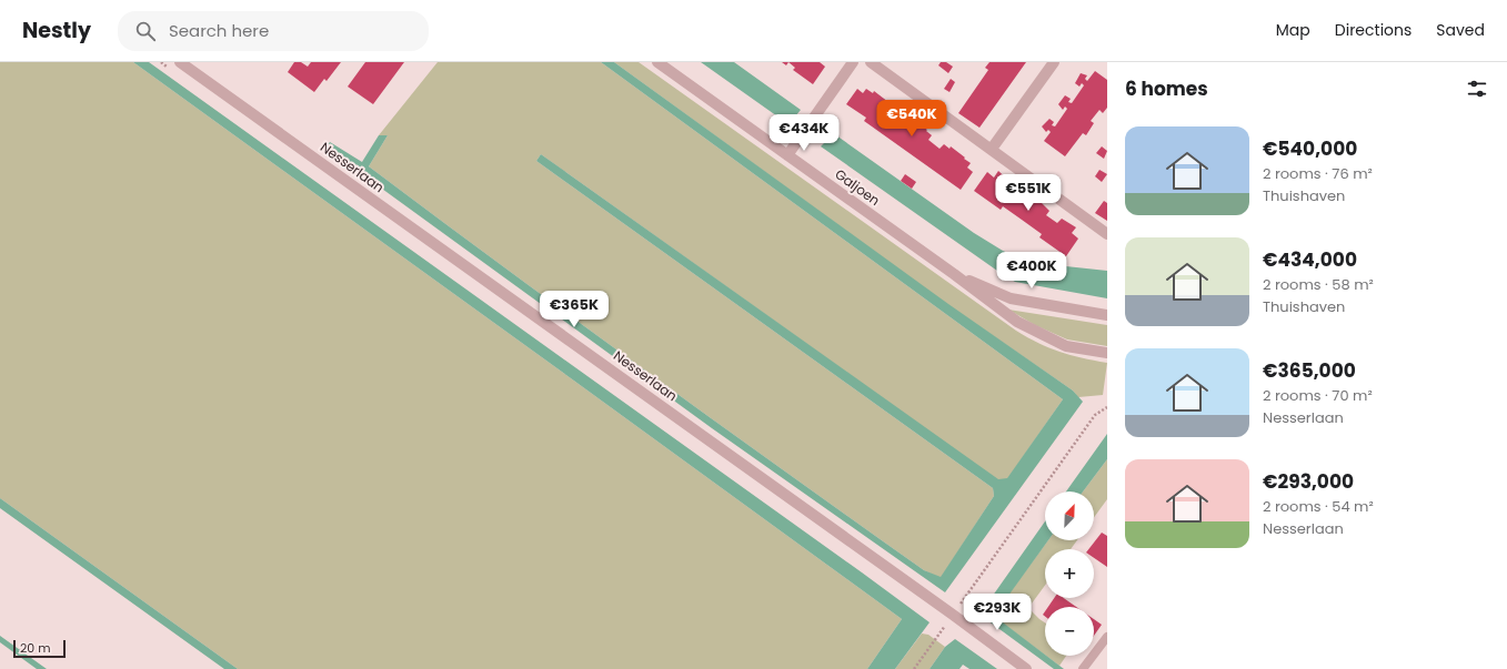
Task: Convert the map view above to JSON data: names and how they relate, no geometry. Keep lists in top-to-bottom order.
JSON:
{
  "streets": {
    "street": ["Nesserlaan", "Galjoen"]
  },
  "scale_bar": "20 m",
  "north": "top right",
  "page": {
    "header": "Nestly",
    "search": "Search here",
    "nav": ["Map", "Directions", "Saved"],
    "heading": "6 homes",
    "price": [
      "€540K",
      "€434K",
      "€551K",
      "€400K",
      "€365K",
      "€293K"
    ],
    "list": [
      {
        "name": "€540,000",
        "note": "2 rooms · 76 m² · Thuishaven"
      },
      {
        "name": "€434,000",
        "note": "2 rooms · 58 m² · Thuishaven"
      },
      {
        "name": "€365,000",
        "note": "2 rooms · 70 m² · Nesserlaan"
      },
      {
        "name": "€293,000",
        "note": "2 rooms · 54 m² · Nesserlaan"
      }
    ],
    "map_buttons": ["+", "−"],
    "scale": "20 m"
  }
}
